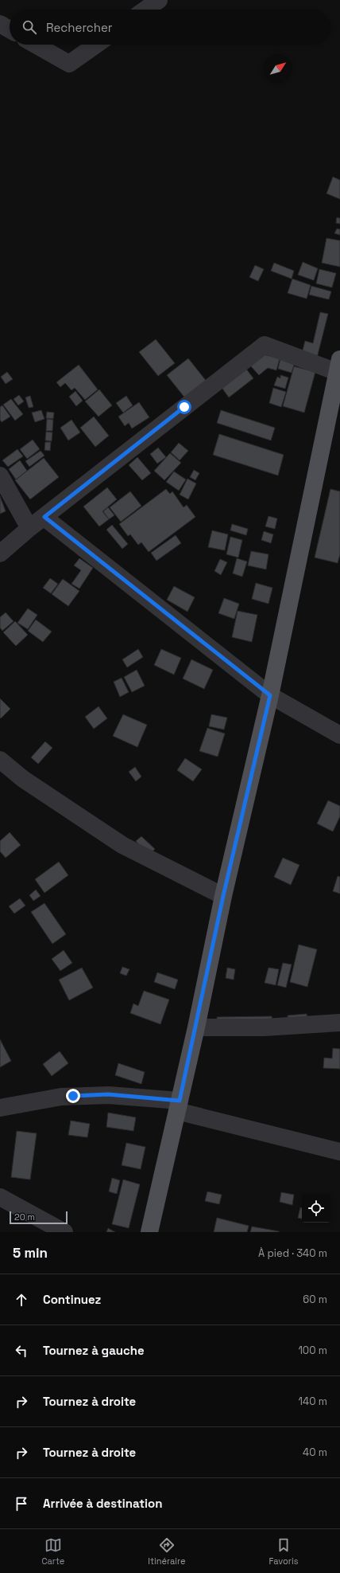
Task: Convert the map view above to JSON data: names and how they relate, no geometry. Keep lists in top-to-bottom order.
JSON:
{
  "scale_bar": "20 m",
  "north": "top right",
  "page": {
    "search": "Rechercher",
    "scale": "20 m",
    "heading": ["5 min", "À pied · 340 m"],
    "list": [
      ["Continuez", "60 m"],
      ["Tournez à gauche", "100 m"],
      ["Tournez à droite", "140 m"],
      ["Tournez à droite", "40 m"],
      "Arrivée à destination"
    ],
    "nav": ["Carte", "Itinéraire", "Favoris"]
  }
}
